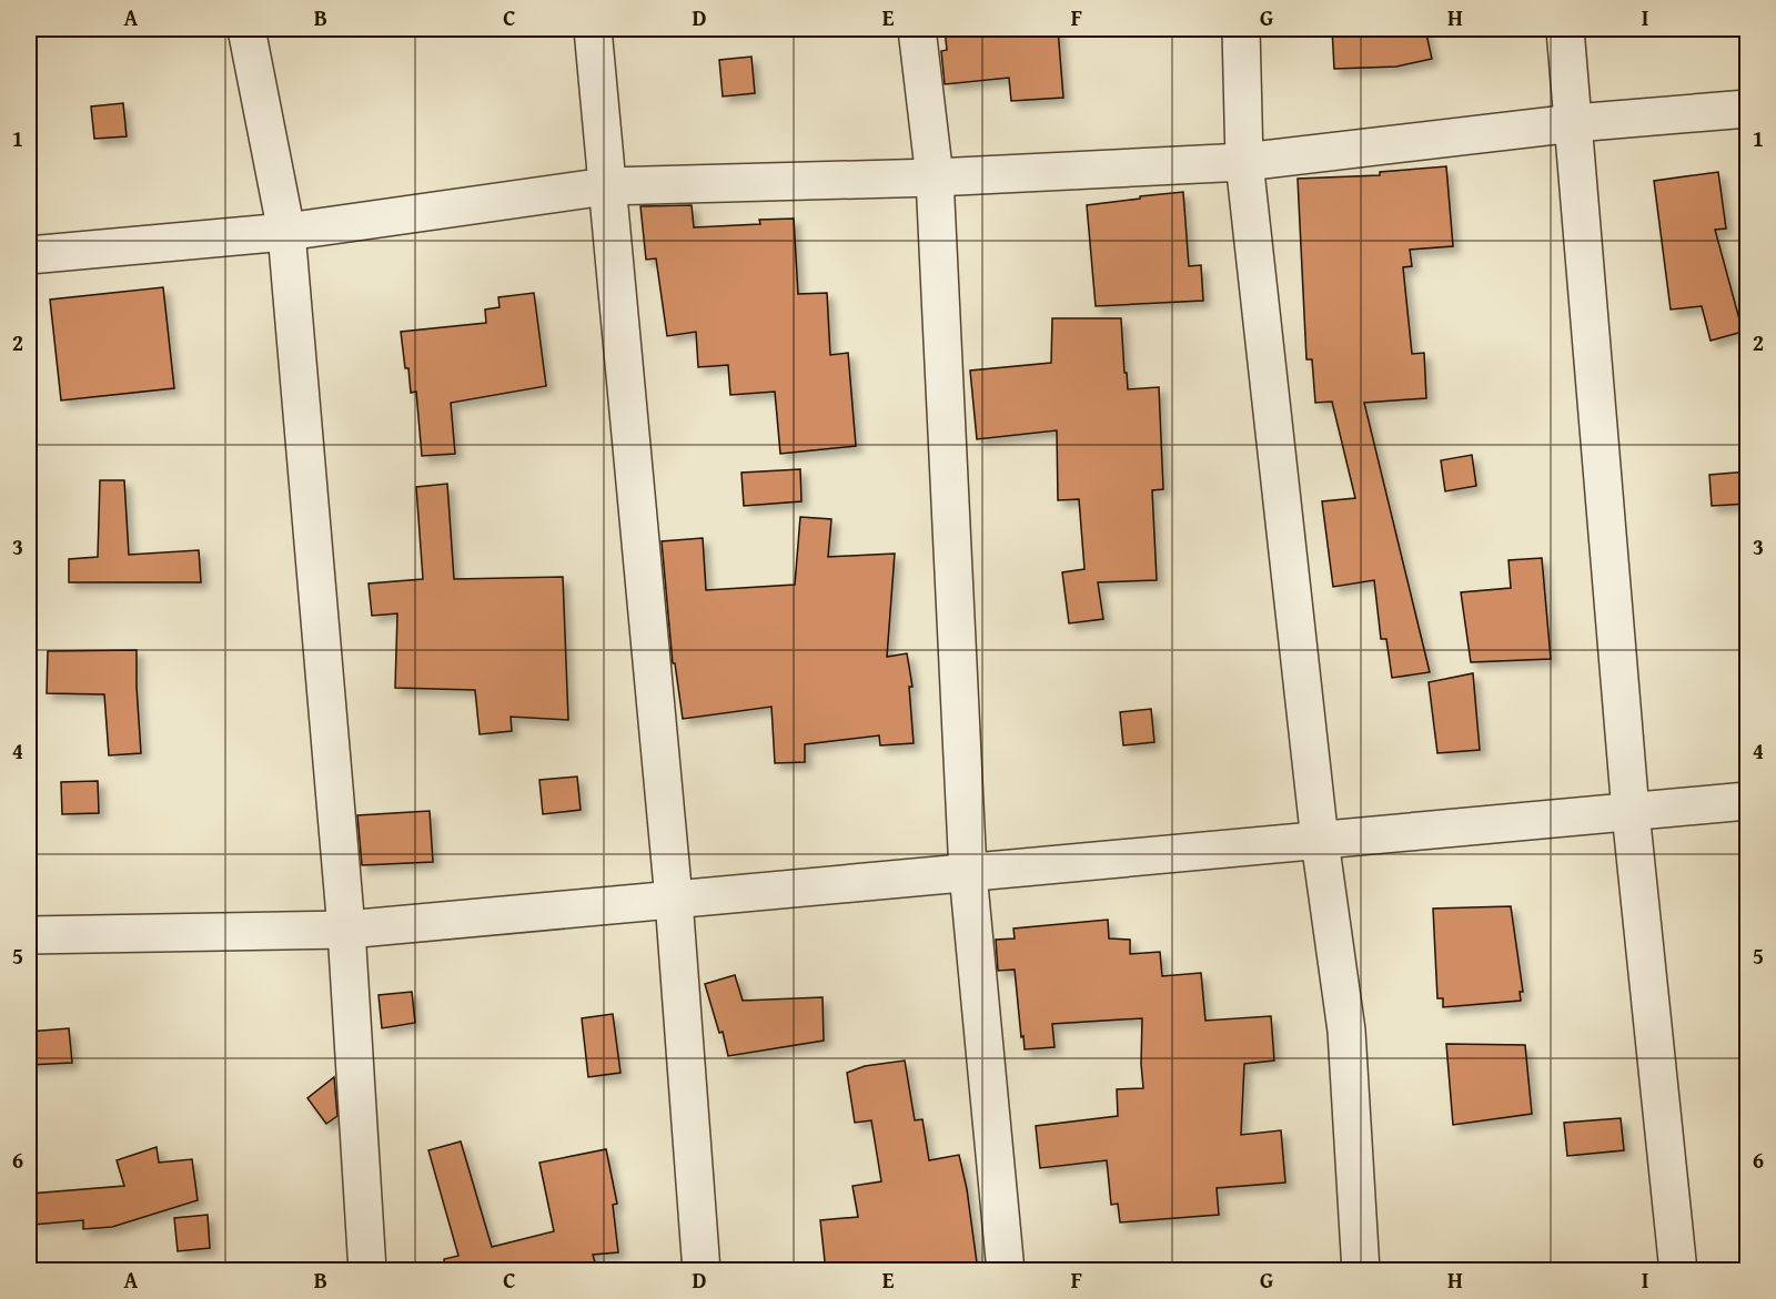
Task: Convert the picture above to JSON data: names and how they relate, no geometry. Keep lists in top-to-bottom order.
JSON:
{
  "grid": {
    "columns": [
      "A",
      "B",
      "C",
      "D",
      "E",
      "F",
      "G",
      "H",
      "I"
    ],
    "rows": [
      "1",
      "2",
      "3",
      "4",
      "5",
      "6"
    ]
  }
}
